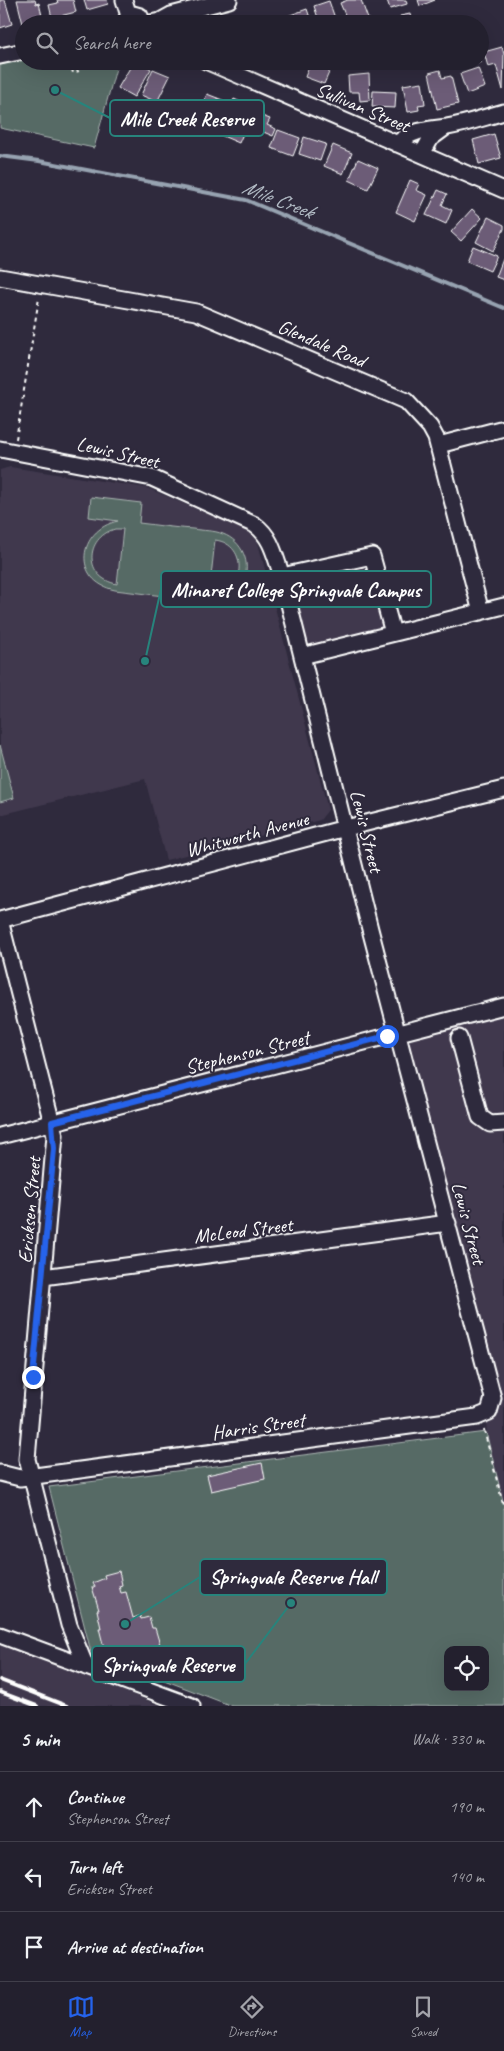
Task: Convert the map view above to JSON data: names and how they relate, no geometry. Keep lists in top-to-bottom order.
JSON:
{
  "streets": {
    "street": [
      "Sullivan Street",
      "Glendale Road",
      "Lewis Street",
      "Whitworth Avenue",
      "Stephenson Street",
      "Ericksen Street",
      "McLeod Street",
      "Harris Street"
    ]
  },
  "crossings": [
    ["Lewis Street", "Whitworth Avenue"],
    ["Lewis Street", "Stephenson Street"],
    ["Lewis Street", "McLeod Street"],
    ["Lewis Street", "Harris Street"],
    ["Whitworth Avenue", "Ericksen Street"],
    ["Stephenson Street", "Ericksen Street"],
    ["Ericksen Street", "McLeod Street"],
    ["Ericksen Street", "Harris Street"]
  ],
  "water": ["Mile Creek"],
  "places": [
    "Mile Creek Reserve",
    "Minaret College Springvale Campus",
    "Springvale Reserve",
    "Springvale Reserve Hall"
  ],
  "page": {
    "search": "Search here",
    "heading": ["5 min", "Walk · 330 m"],
    "list": [
      ["Continue", "Stephenson Street", "190 m"],
      ["Turn left", "Ericksen Street", "140 m"],
      "Arrive at destination"
    ],
    "nav": ["Map", "Directions", "Saved"]
  }
}
